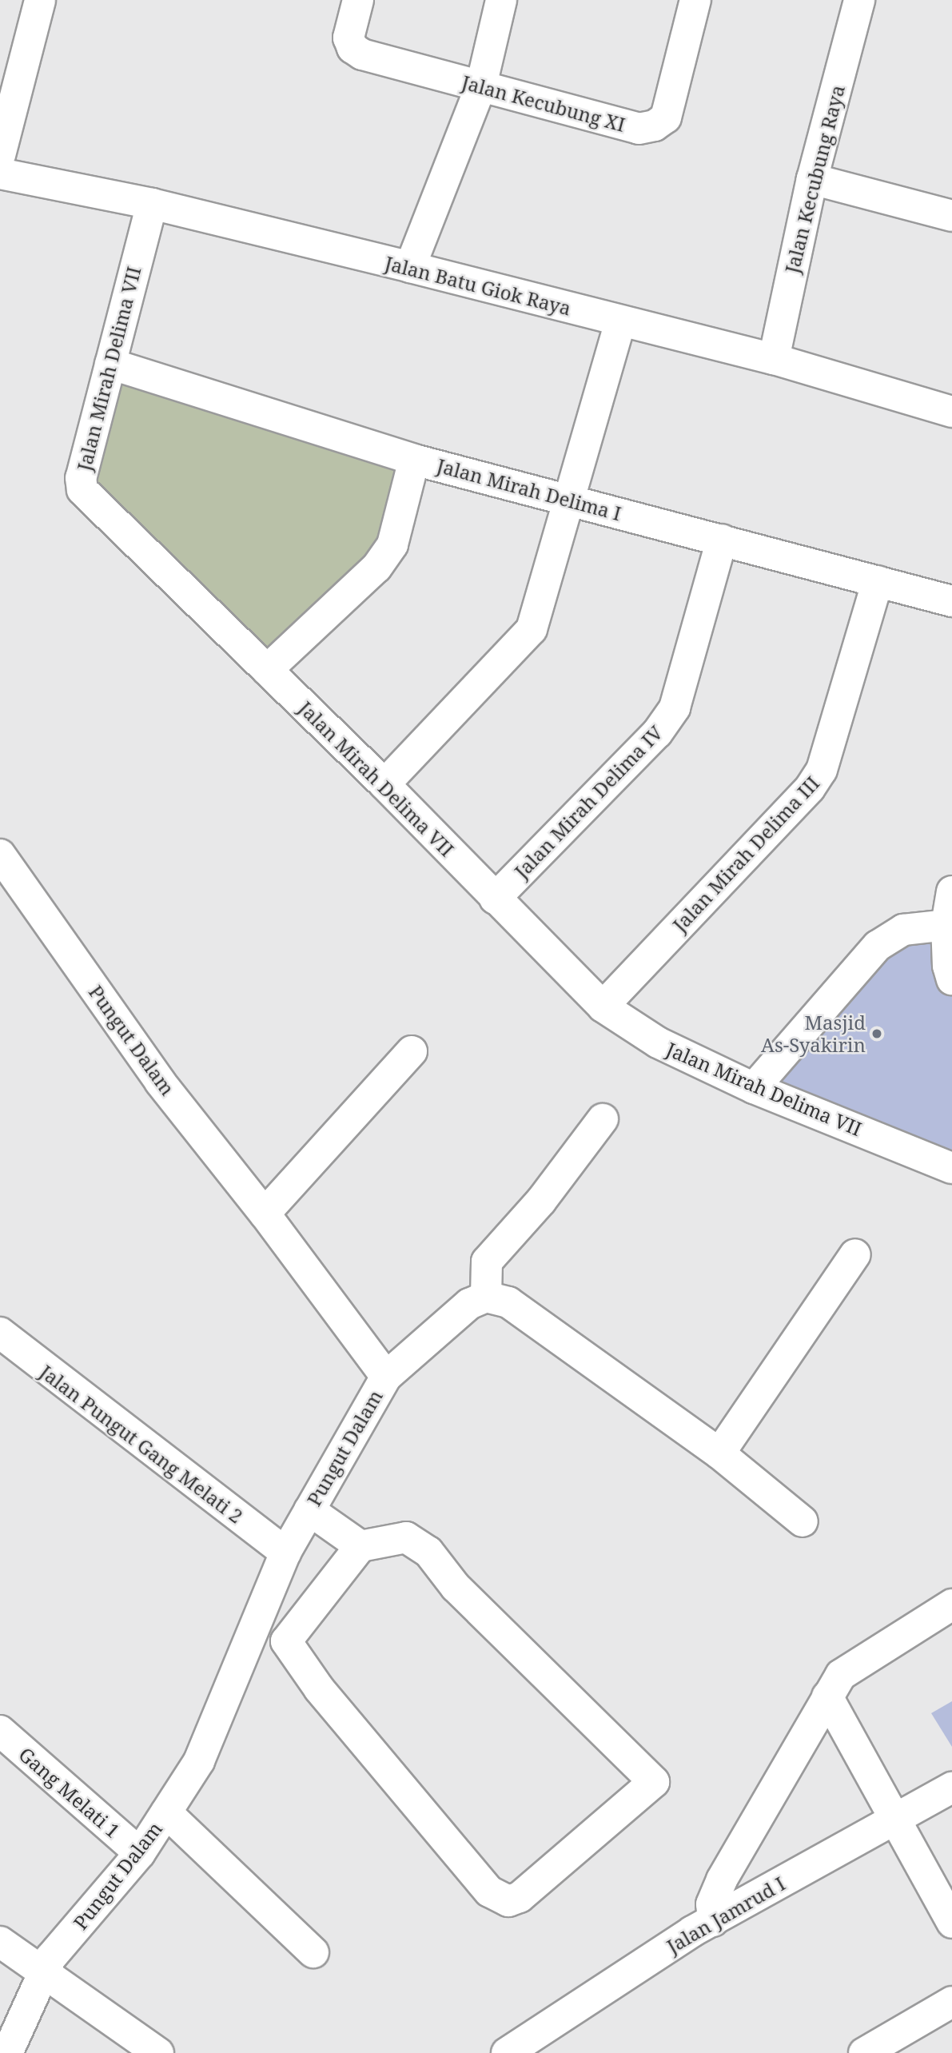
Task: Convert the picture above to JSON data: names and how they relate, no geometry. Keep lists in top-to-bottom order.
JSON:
{
  "streets": {
    "street": [
      "Jalan Kecubung XI",
      "Jalan Kecubung Raya",
      "Jalan Batu Giok Raya",
      "Jalan Mirah Delima VII",
      "Jalan Mirah Delima I",
      "Jalan Mirah Delima IV",
      "Jalan Mirah Delima III",
      "Pungut Dalam",
      "Jalan Pungut Gang Melati 2",
      "Gang Melati 1",
      "Jalan Jamrud I"
    ]
  },
  "crossings": [
    ["Jalan Kecubung Raya", "Jalan Batu Giok Raya"],
    ["Jalan Batu Giok Raya", "Jalan Mirah Delima VII"],
    ["Jalan Mirah Delima VII", "Jalan Mirah Delima I"],
    ["Jalan Mirah Delima VII", "Jalan Mirah Delima IV"],
    ["Jalan Mirah Delima VII", "Jalan Mirah Delima III"],
    ["Jalan Mirah Delima I", "Jalan Mirah Delima IV"],
    ["Jalan Mirah Delima I", "Jalan Mirah Delima III"],
    ["Pungut Dalam", "Jalan Pungut Gang Melati 2"],
    ["Pungut Dalam", "Gang Melati 1"]
  ],
  "places": ["Masjid As-Syakirin"]
}
